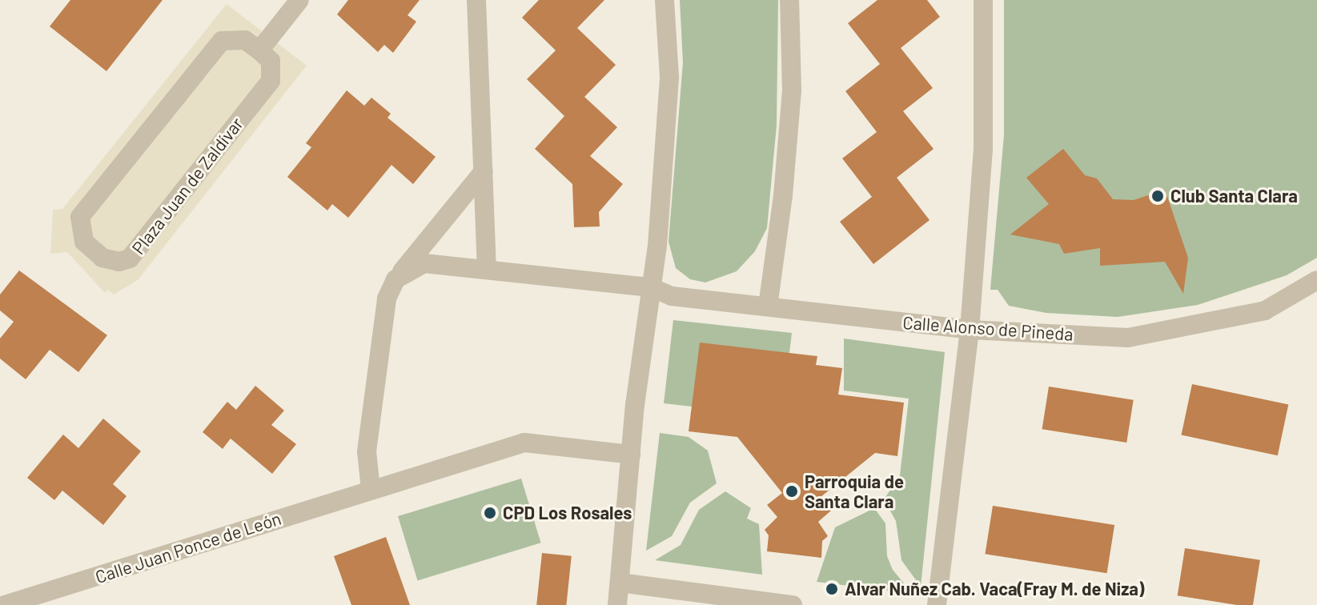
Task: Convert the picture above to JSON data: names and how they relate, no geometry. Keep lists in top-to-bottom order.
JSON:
{
  "streets": {
    "street": ["Plaza Juan de Zaldívar", "Calle Alonso de Pineda", "Calle Juan Ponce de León"]
  },
  "places": [
    "Club Santa Clara",
    "Parroquia de Santa Clara",
    "CPD Los Rosales",
    "Alvar Nuñez Cab. Vaca(Fray M. de Niza)"
  ]
}
